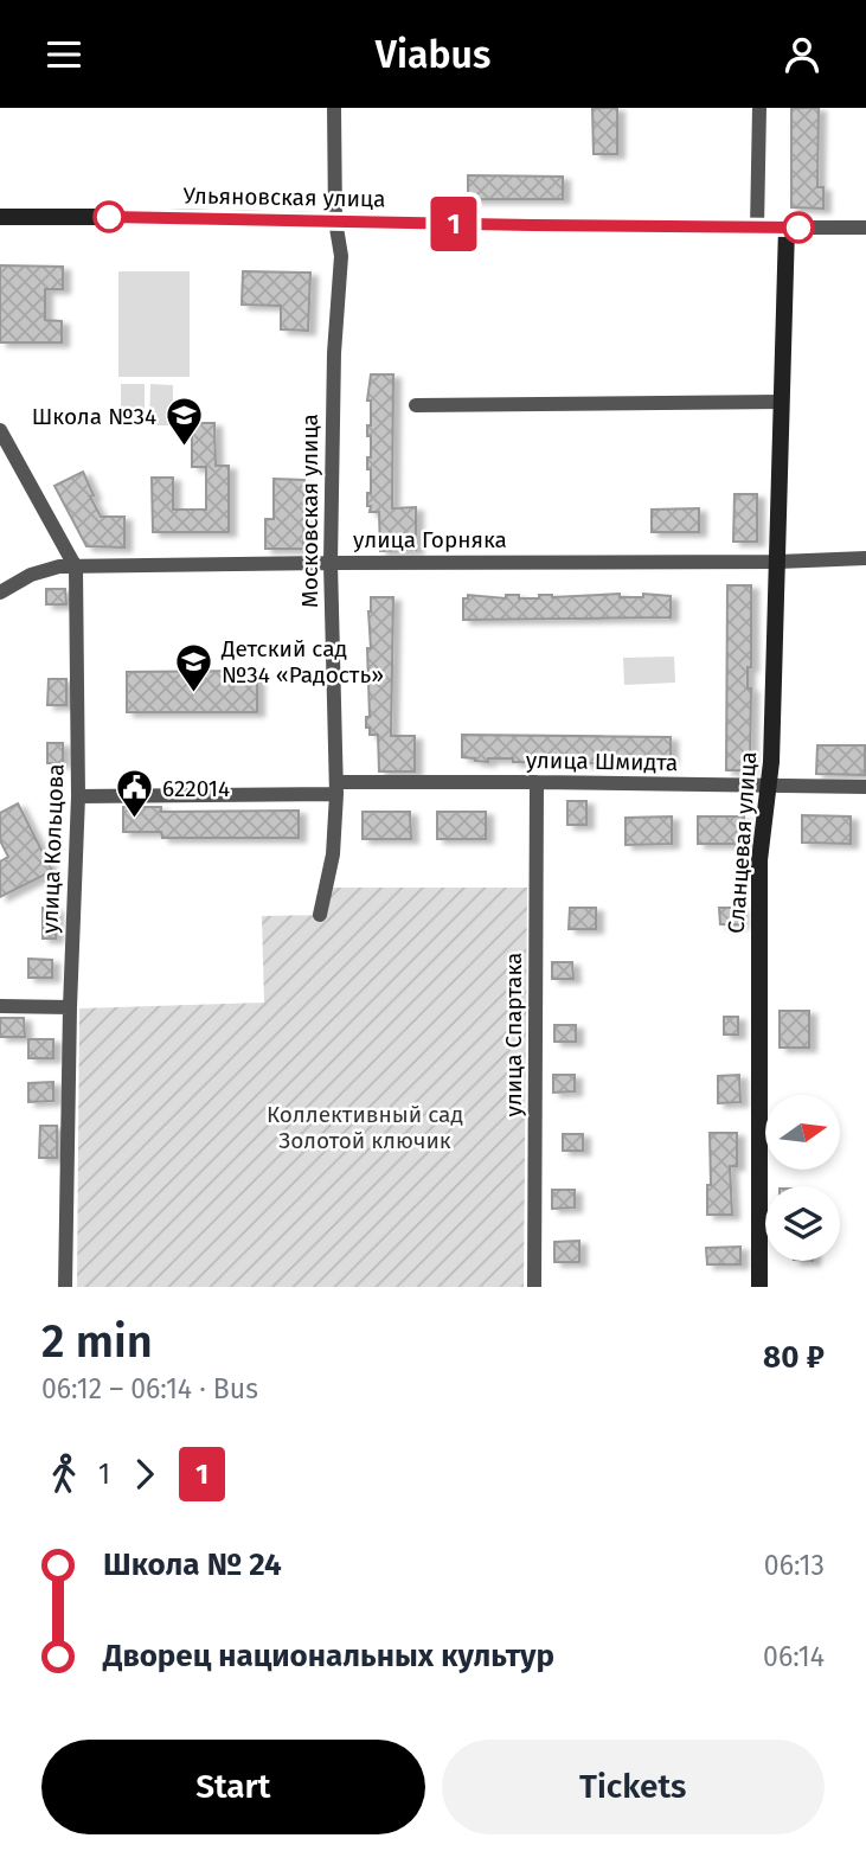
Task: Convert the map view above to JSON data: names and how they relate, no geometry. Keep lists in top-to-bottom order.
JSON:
{
  "streets": {
    "main road": ["Ульяновская улица", "Сланцевая улица"],
    "street": [
      "Московская улица",
      "улица Горняка",
      "улица Шмидта",
      "улица Кольцова",
      "улица Спартака"
    ]
  },
  "crossings": [
    ["Ульяновская улица", "Московская улица"],
    ["Ульяновская улица", "Сланцевая улица"],
    ["Московская улица", "улица Горняка"],
    ["Московская улица", "улица Шмидта"],
    ["улица Горняка", "Сланцевая улица"],
    ["улица Горняка", "улица Кольцова"],
    ["улица Шмидта", "Сланцевая улица"],
    ["улица Шмидта", "улица Кольцова"],
    ["улица Шмидта", "улица Спартака"]
  ],
  "parks": ["Коллективный сад Золотой ключик"],
  "places": {
    "school or university": ["Школа №34", "Детский сад №34 «Радость»"],
    "public building": ["622014"]
  },
  "lines": ["bus line 1"],
  "north": "right",
  "page": {
    "header": "Viabus",
    "on_map": "1",
    "heading": ["2 min", "06:12 – 06:14 · Bus", "80 ₽"],
    "legs": ["1", "1"],
    "list": [
      {
        "name": "Школа № 24",
        "value": "06:13"
      },
      {
        "name": "Дворец национальных культур",
        "value": "06:14"
      }
    ],
    "buttons": ["Start", "Tickets"]
  }
}
